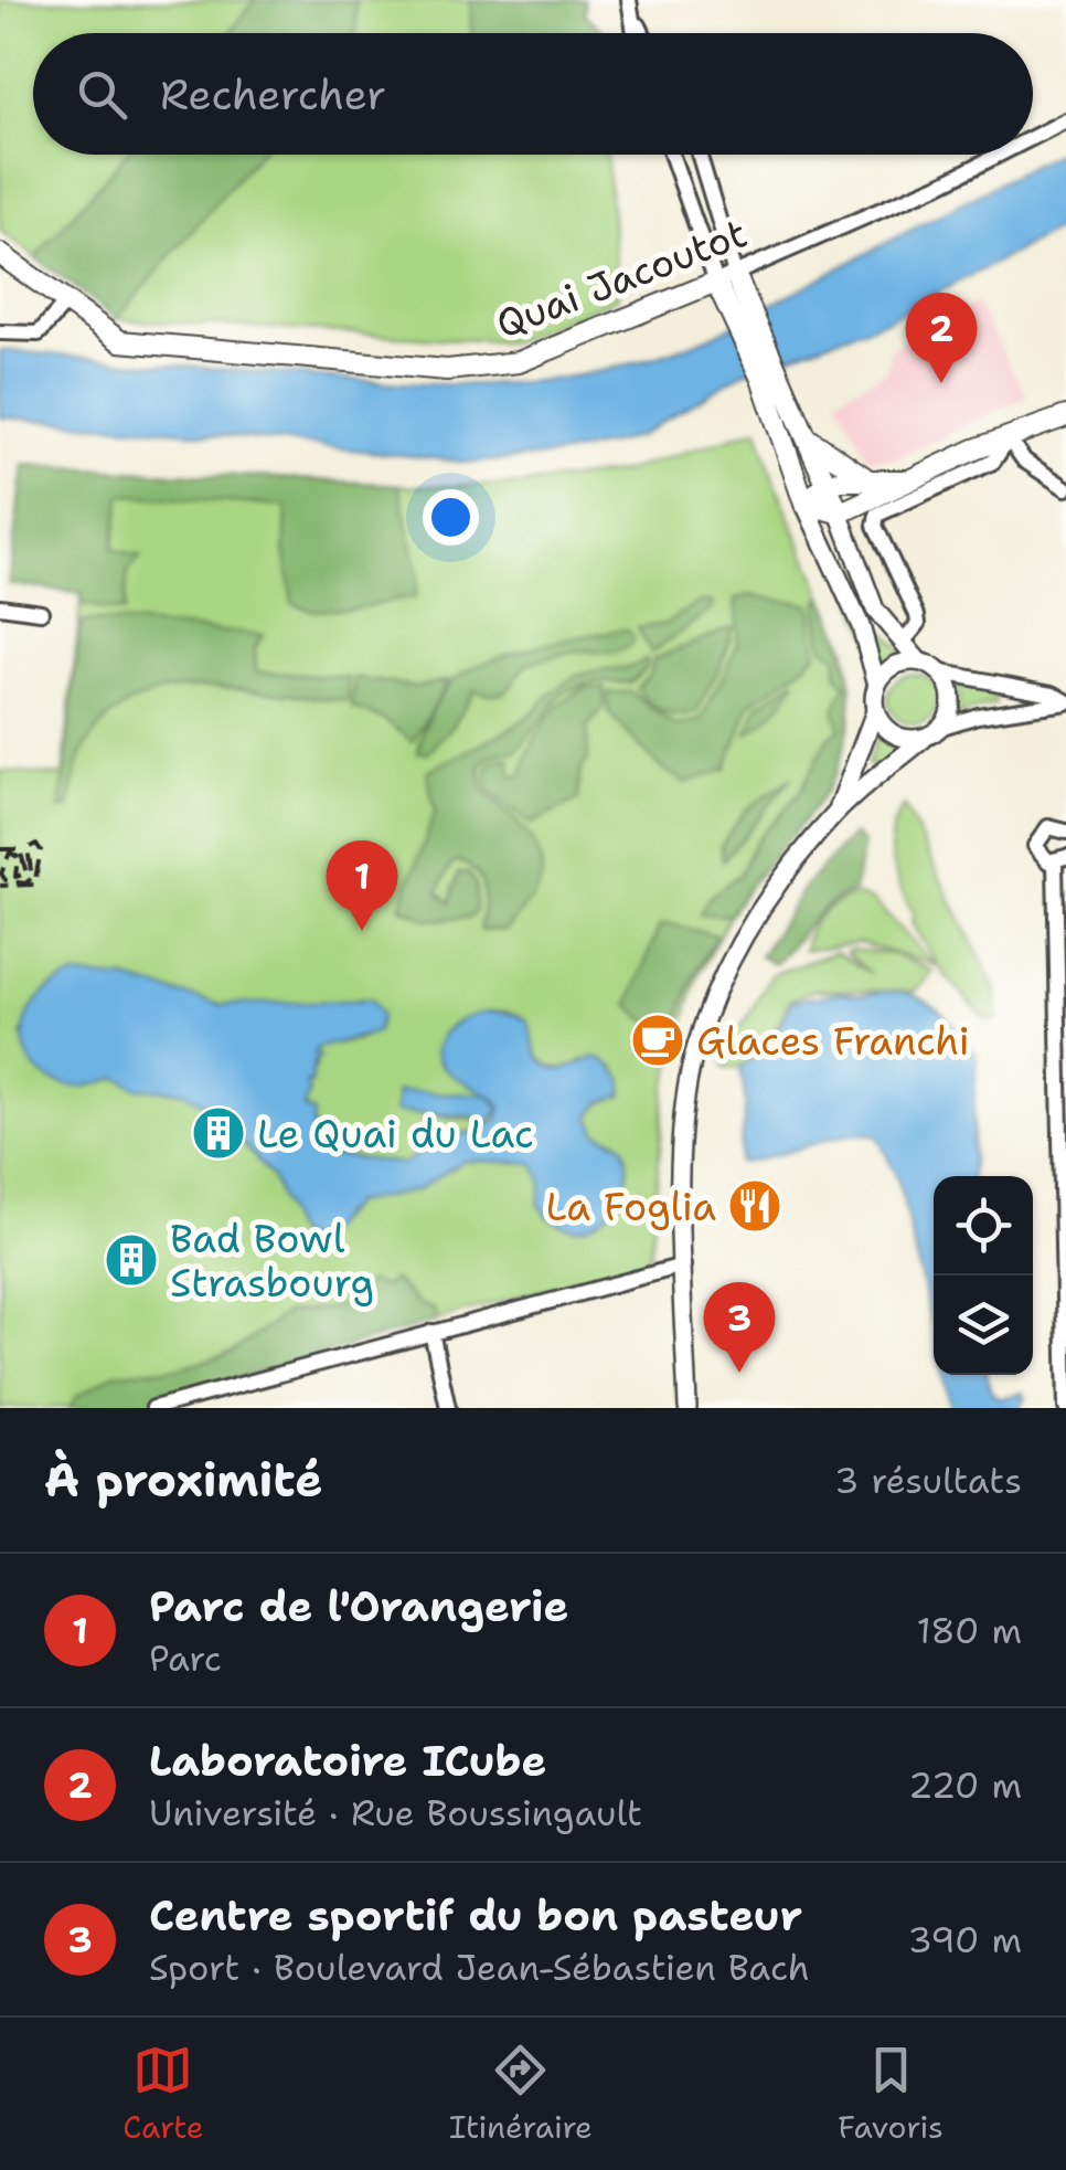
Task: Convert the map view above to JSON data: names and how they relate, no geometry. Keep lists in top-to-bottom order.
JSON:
{
  "streets": {
    "main road": ["Quai Jacoutot"]
  },
  "places": {
    "cafe": ["Glaces Franchi"],
    "building": ["Le Quai du Lac", "Bad Bowl Strasbourg"],
    "restaurant": ["La Foglia"]
  },
  "page": {
    "search": "Rechercher",
    "pins": ["2", "1", "3"],
    "heading": ["À proximité", "3 résultats"],
    "list": [
      {
        "mark": "1",
        "name": "Parc de l'Orangerie",
        "note": "Parc",
        "value": "180 m"
      },
      {
        "mark": "2",
        "name": "Laboratoire ICube",
        "note": "Université · Rue Boussingault",
        "value": "220 m"
      },
      {
        "mark": "3",
        "name": "Centre sportif du bon pasteur",
        "note": "Sport · Boulevard Jean-Sébastien Bach",
        "value": "390 m"
      }
    ],
    "nav": ["Carte", "Itinéraire", "Favoris"]
  }
}
